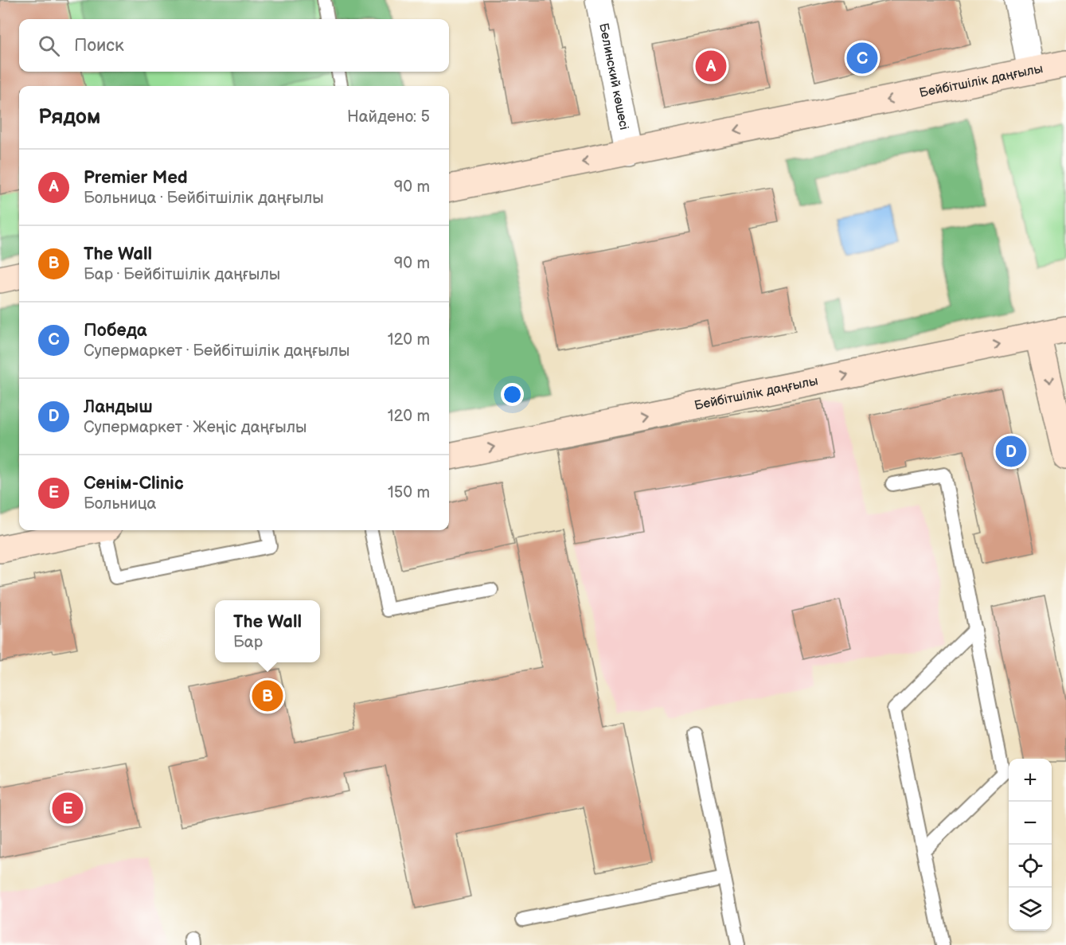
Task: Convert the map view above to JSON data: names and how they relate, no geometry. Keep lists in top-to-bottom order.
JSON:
{
  "streets": {
    "main road": ["Бейбітшілік даңғылы"],
    "street": ["Белинский көшесі"]
  },
  "crossings": [
    ["Белинский көшесі", "Бейбітшілік даңғылы"]
  ],
  "page": {
    "search": "Поиск",
    "pins": [
      "C",
      "A",
      "D",
      "B",
      "E"
    ],
    "heading": ["Рядом", "Найдено: 5"],
    "list": [
      {
        "mark": "A",
        "name": "Premier Med",
        "note": "Больница · Бейбітшілік даңғылы",
        "value": "90 m"
      },
      {
        "mark": "B",
        "name": "The Wall",
        "note": "Бар · Бейбітшілік даңғылы",
        "value": "90 m"
      },
      {
        "mark": "C",
        "name": "Победа",
        "note": "Супермаркет · Бейбітшілік даңғылы",
        "value": "120 m"
      },
      {
        "mark": "D",
        "name": "Ландыш",
        "note": "Супермаркет · Жеңіс даңғылы",
        "value": "120 m"
      },
      {
        "mark": "E",
        "name": "Сенім-Clinic",
        "note": "Больница",
        "value": "150 m"
      }
    ],
    "popup": ["The Wall", "Бар"],
    "map_buttons": ["+", "−"]
  }
}
